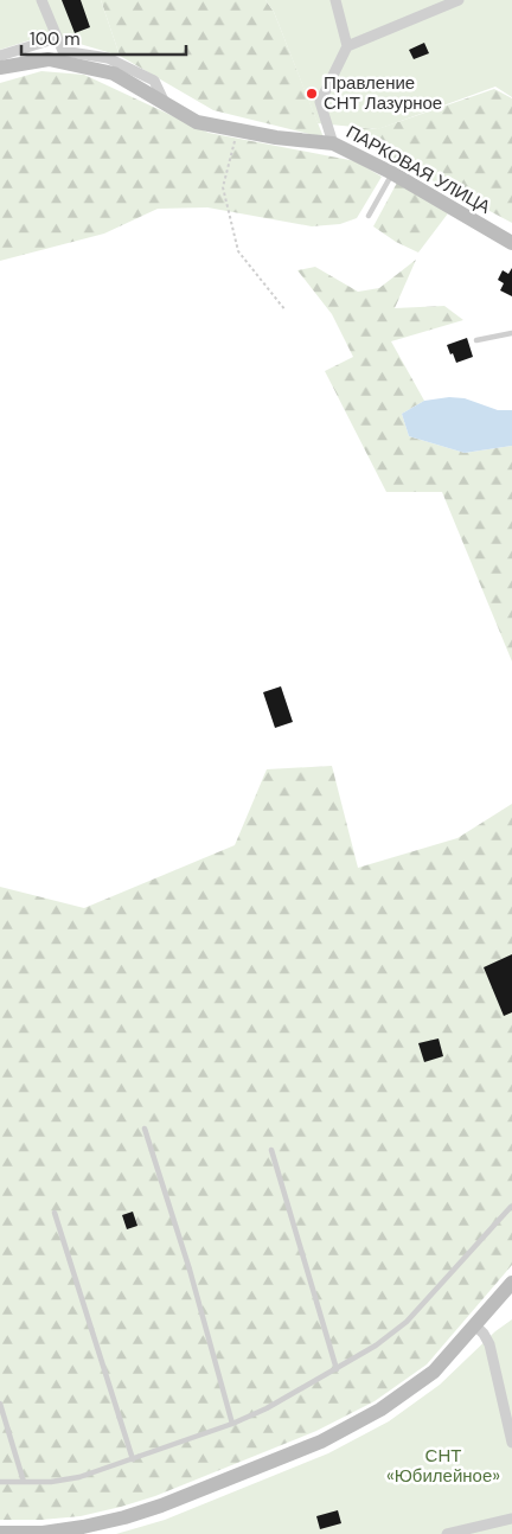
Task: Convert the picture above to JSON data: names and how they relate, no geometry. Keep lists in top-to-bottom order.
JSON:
{
  "streets": {
    "main road": ["ПАРКОВАЯ УЛИЦА"]
  },
  "parks": ["СНТ «Юбилейное»"],
  "places": ["Правление СНТ Лазурное"],
  "scale_bar": "100 m"
}
